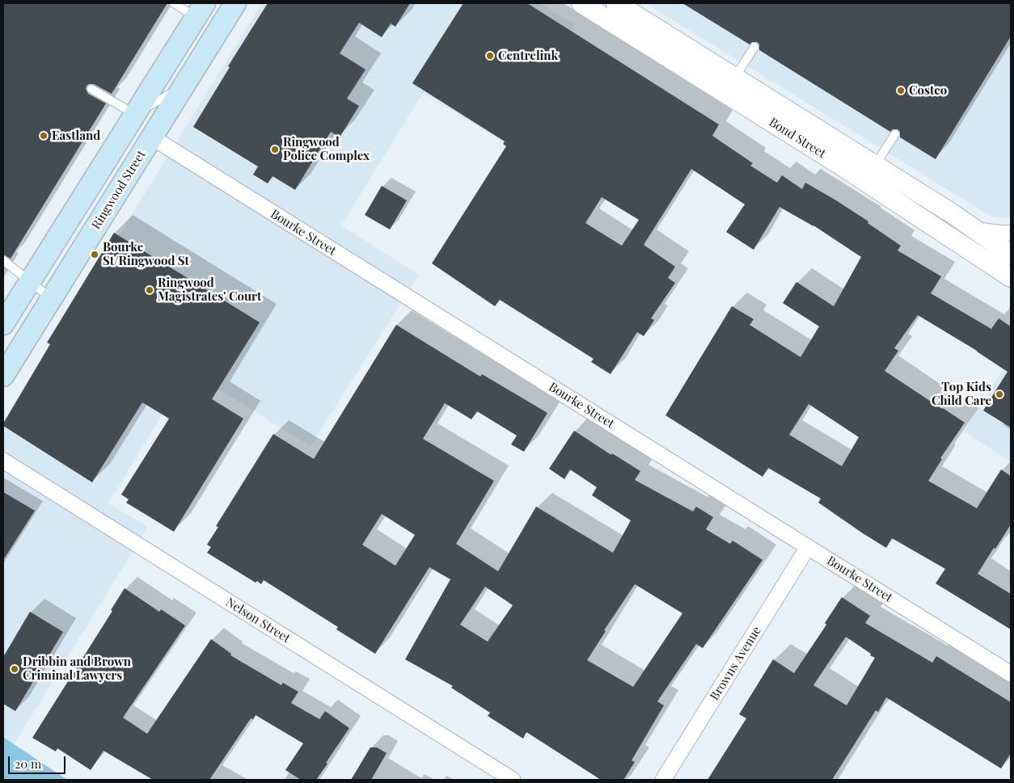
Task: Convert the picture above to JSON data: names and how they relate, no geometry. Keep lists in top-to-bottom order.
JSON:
{
  "streets": {
    "main road": ["Ringwood Street"],
    "street": [
      "Bond Street",
      "Bourke Street",
      "Nelson Street",
      "Browns Avenue"
    ]
  },
  "crossings": [
    ["Ringwood Street", "Bourke Street"],
    ["Bourke Street", "Browns Avenue"]
  ],
  "places": [
    "Centrelink",
    "Costco",
    "Eastland",
    "Ringwood Police Complex",
    "Bourke St/Ringwood St",
    "Ringwood Magistrates' Court",
    "Top Kids Child Care",
    "Dribbin and Brown Criminal Lawyers"
  ],
  "scale_bar": "20 m"
}
